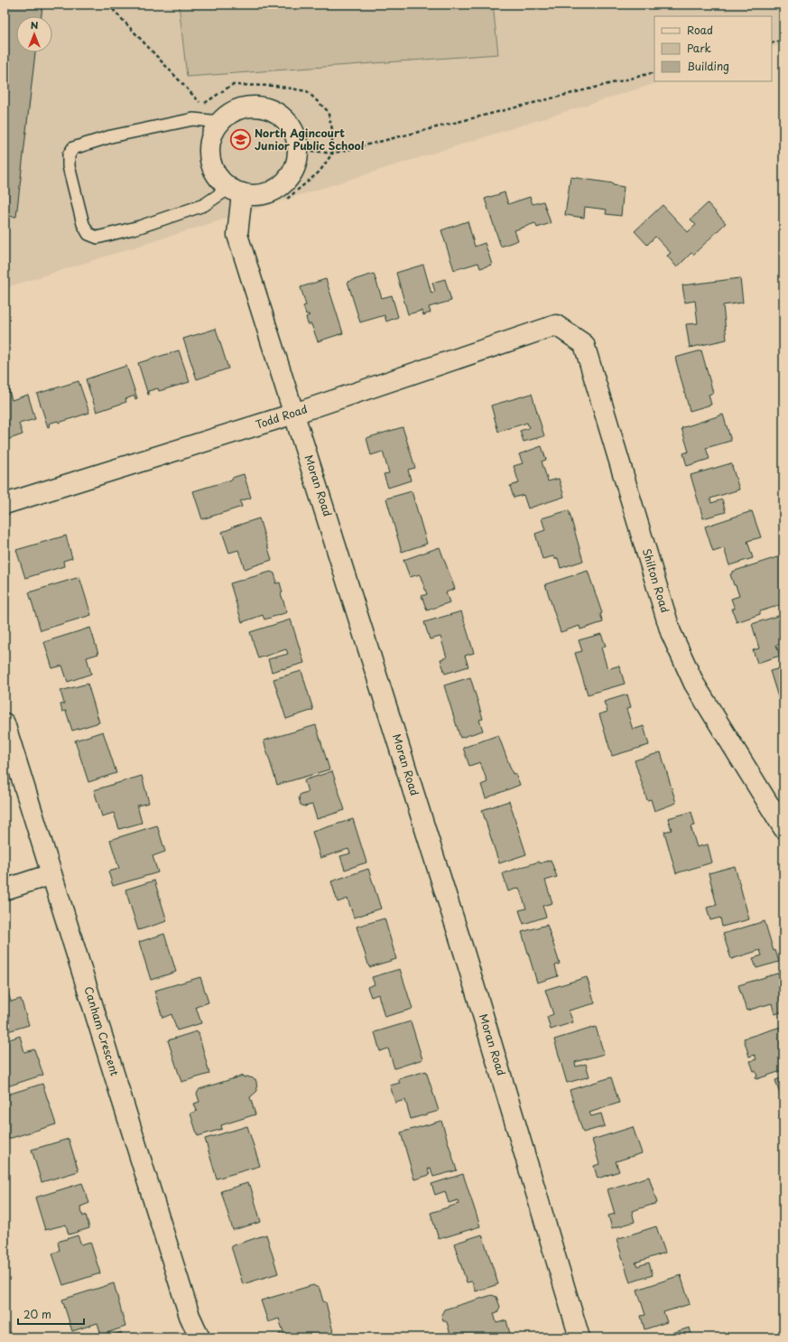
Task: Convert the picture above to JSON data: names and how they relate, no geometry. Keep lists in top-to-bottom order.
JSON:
{
  "streets": {
    "street": [
      "Todd Road",
      "Moran Road",
      "Shilton Road",
      "Canham Crescent"
    ]
  },
  "crossings": [
    ["Todd Road", "Moran Road"],
    ["Todd Road", "Shilton Road"]
  ],
  "places": {
    "school or university": ["North Agincourt Junior Public School"]
  },
  "legend": ["Road", "Park", "Building"],
  "scale_bar": "20 m",
  "north": "top"
}
